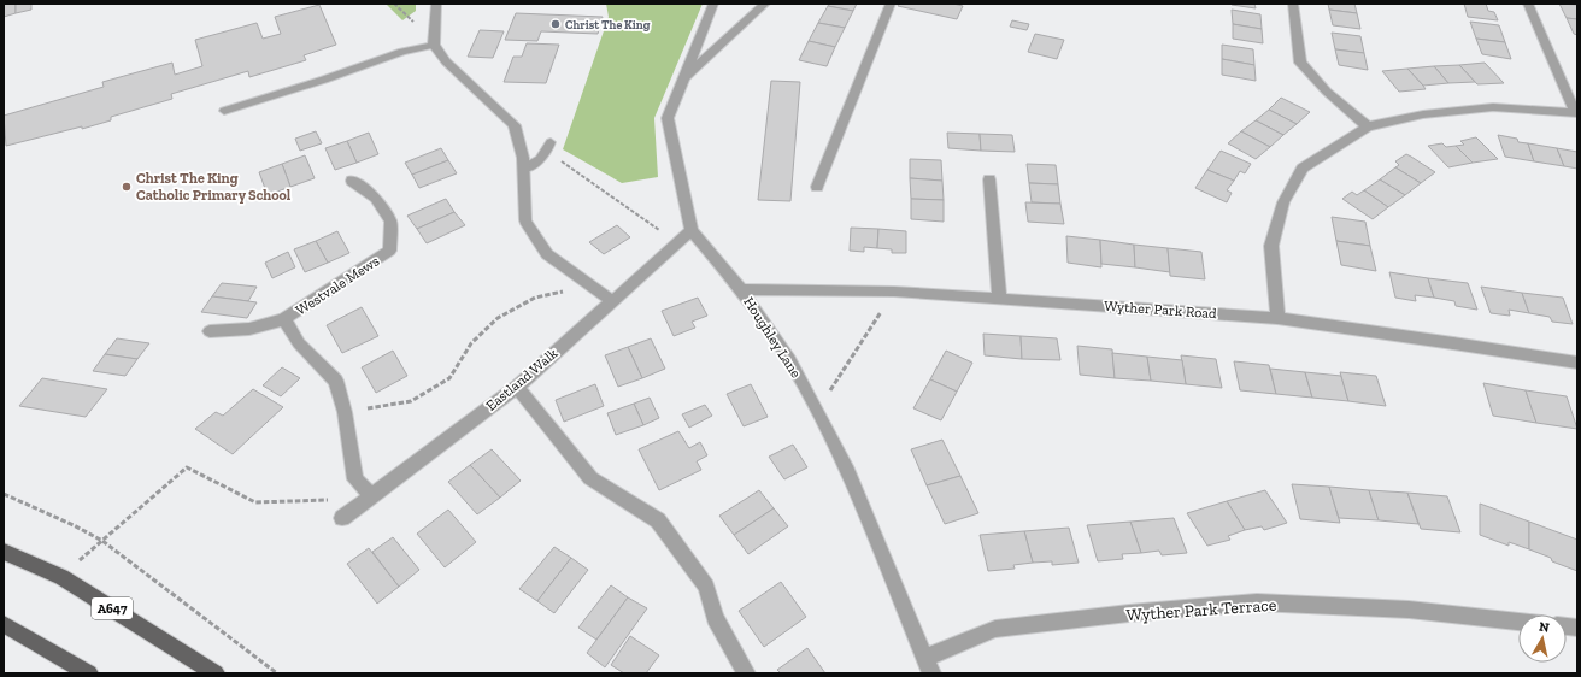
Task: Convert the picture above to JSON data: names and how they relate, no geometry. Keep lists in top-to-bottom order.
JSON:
{
  "streets": {
    "main road": ["A647"],
    "street": [
      "Westvale Mews",
      "Wyther Park Road",
      "Houghley Lane",
      "Eastland Walk",
      "Wyther Park Terrace"
    ]
  },
  "crossings": [
    ["Westvale Mews", "Eastland Walk"],
    ["Wyther Park Road", "Houghley Lane"],
    ["Houghley Lane", "Eastland Walk"],
    ["Houghley Lane", "Wyther Park Terrace"]
  ],
  "places": ["Christ The King", "Christ The King Catholic Primary School"],
  "north": "top"
}
